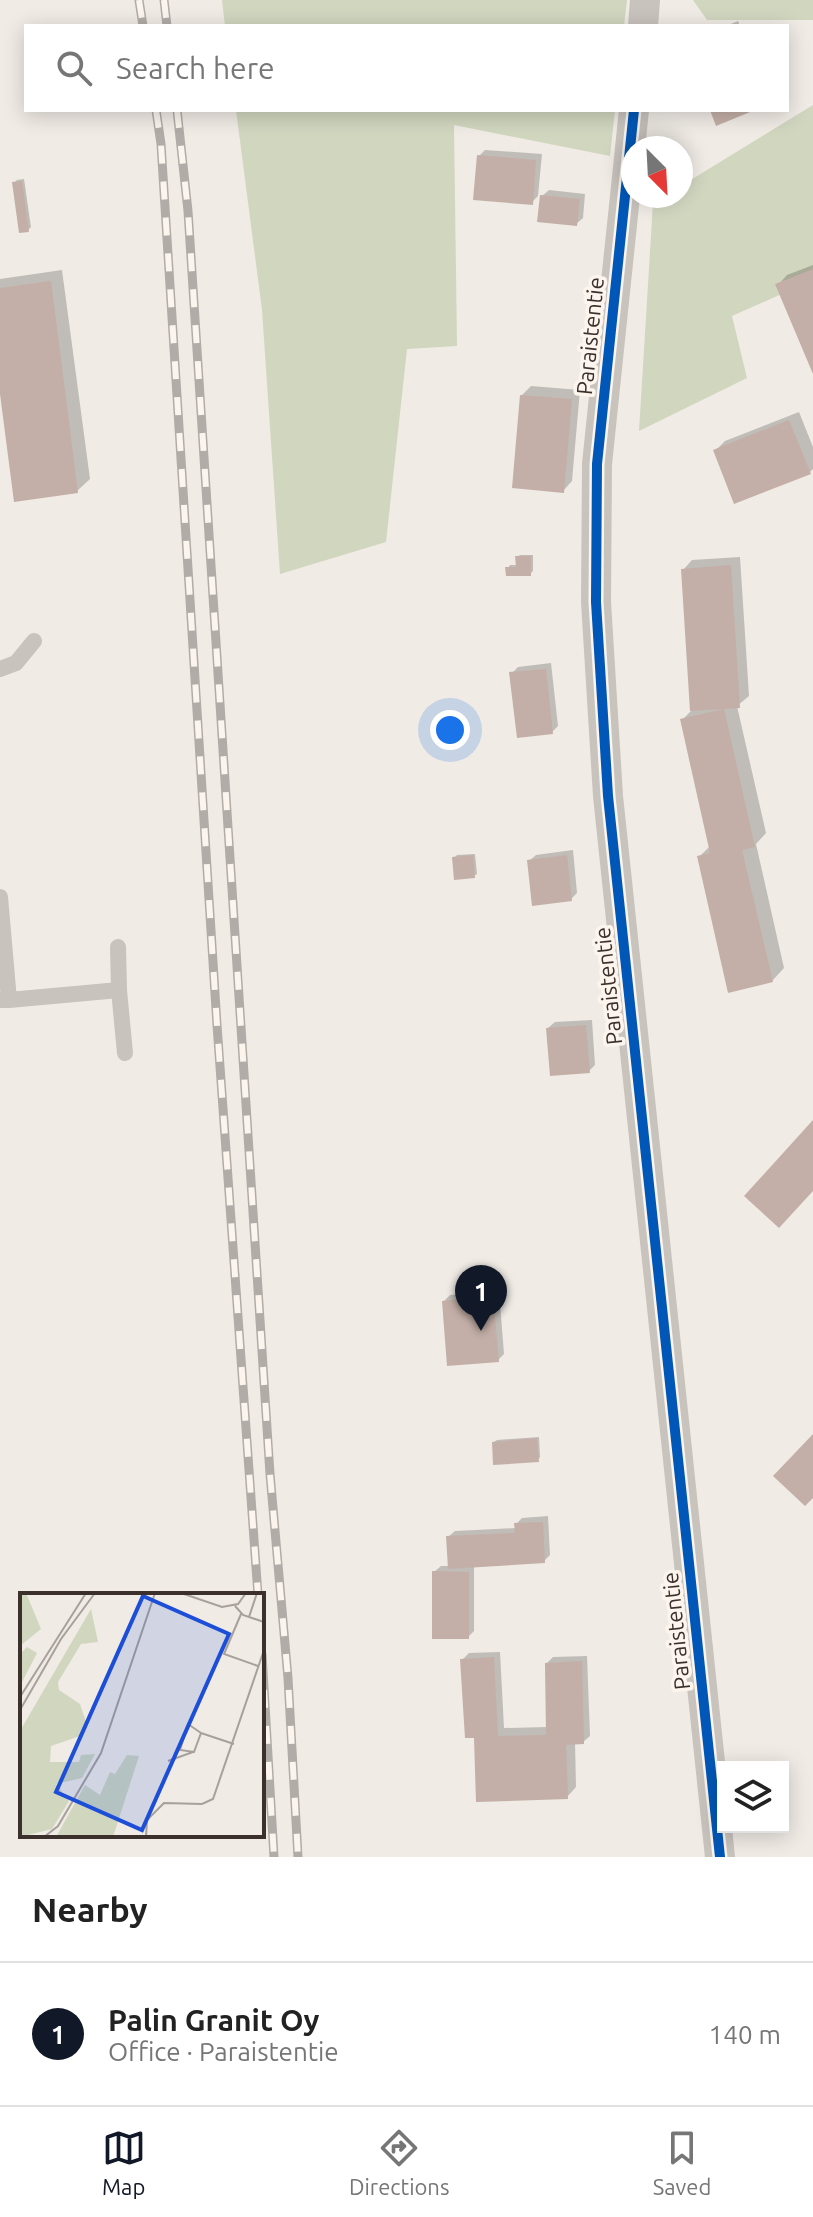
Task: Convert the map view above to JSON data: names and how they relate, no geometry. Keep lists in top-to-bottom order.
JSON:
{
  "streets": {
    "street": ["Paraistentie"]
  },
  "north": "bottom right",
  "page": {
    "search": "Search here",
    "pins": "1",
    "heading": "Nearby",
    "list": [
      {
        "mark": "1",
        "name": "Palin Granit Oy",
        "note": "Office · Paraistentie",
        "value": "140 m"
      }
    ],
    "nav": ["Map", "Directions", "Saved"]
  }
}
